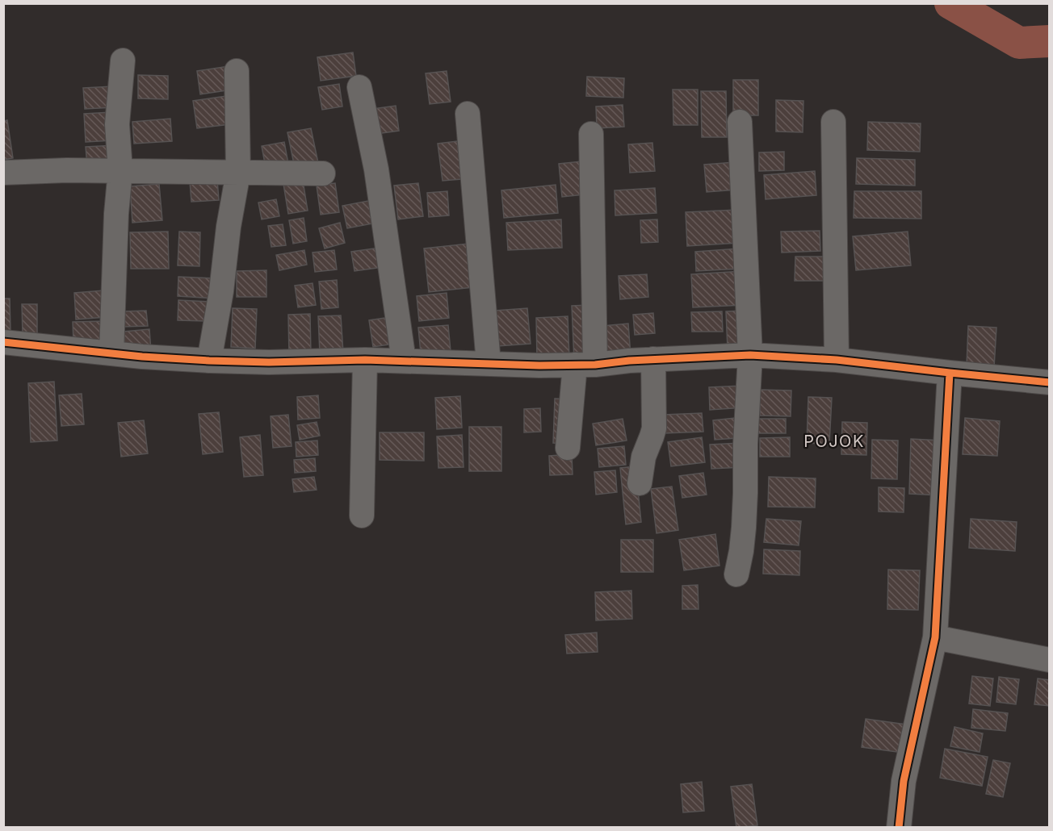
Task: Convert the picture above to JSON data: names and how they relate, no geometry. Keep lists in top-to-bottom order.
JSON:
{
  "districts": ["POJOK"]
}
